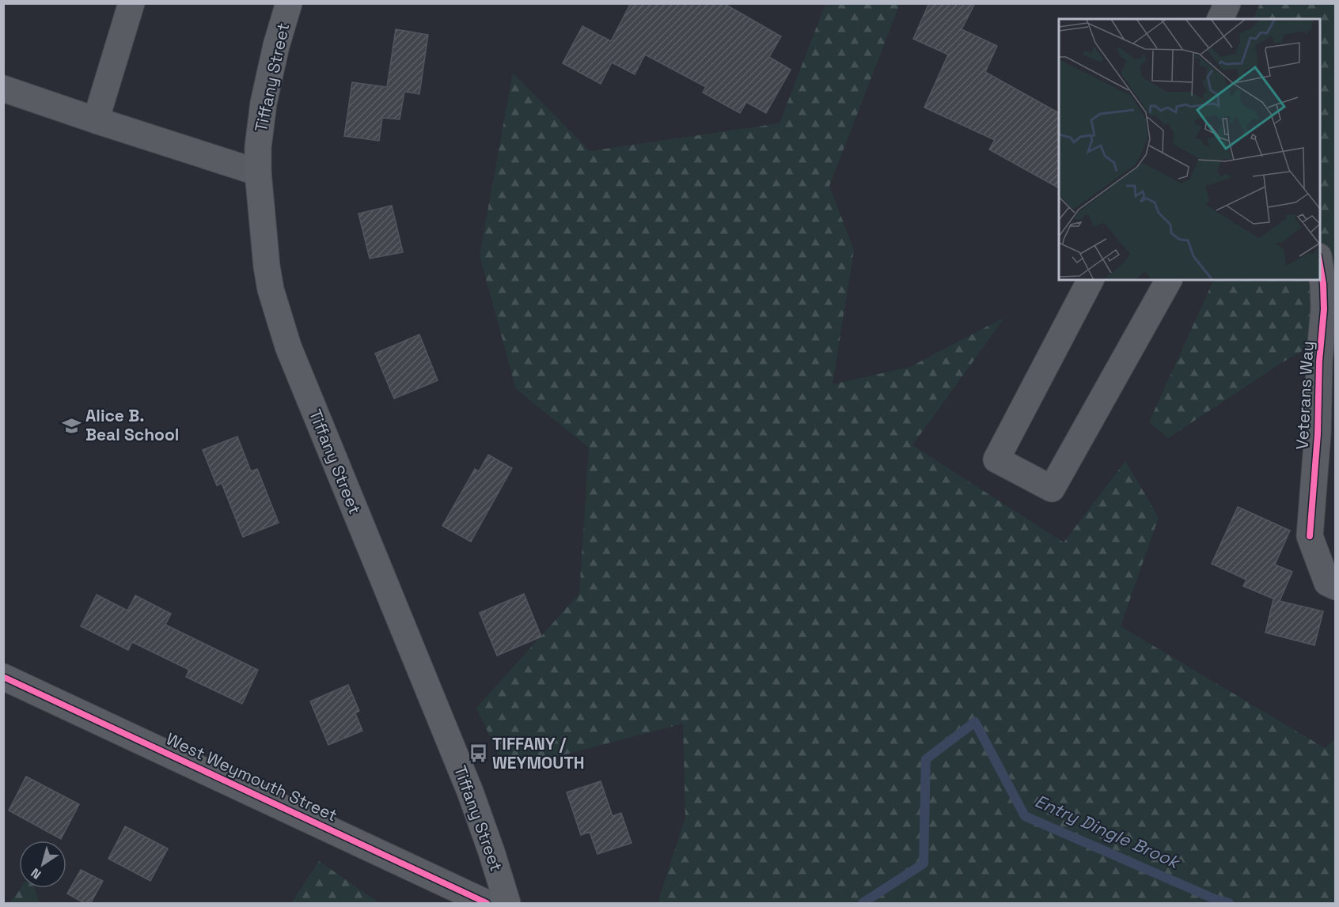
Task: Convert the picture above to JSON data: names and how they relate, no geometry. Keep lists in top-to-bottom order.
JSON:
{
  "streets": {
    "main road": ["Tiffany Street"],
    "street": ["Veterans Way", "West Weymouth Street"]
  },
  "water": ["Entry Dingle Brook"],
  "places": {
    "school or university": ["Alice B. Beal School"],
    "bus stop": ["TIFFANY / WEYMOUTH"]
  },
  "north": "bottom left"
}
